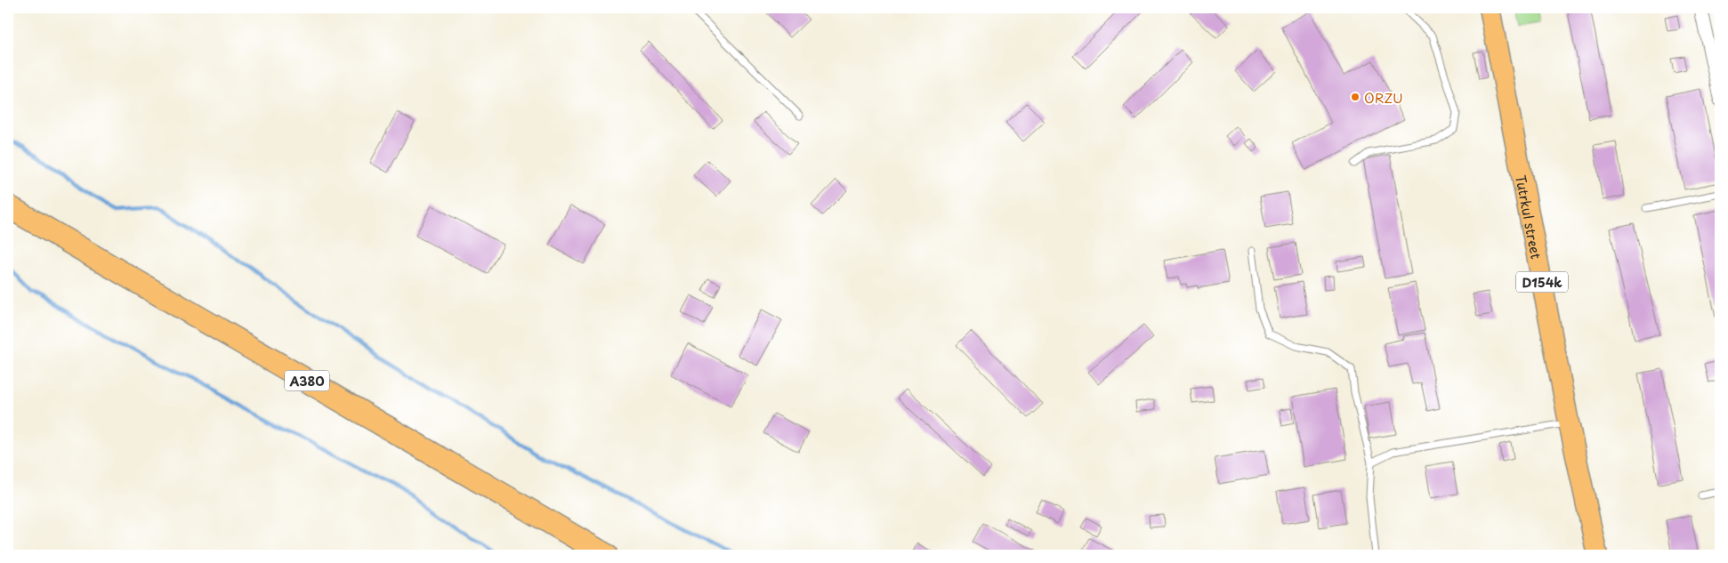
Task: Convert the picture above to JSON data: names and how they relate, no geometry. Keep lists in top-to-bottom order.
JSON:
{
  "streets": {
    "highway": ["A380"],
    "main road": ["Tutrkul street", "D154k"]
  },
  "places": ["ORZU"]
}
